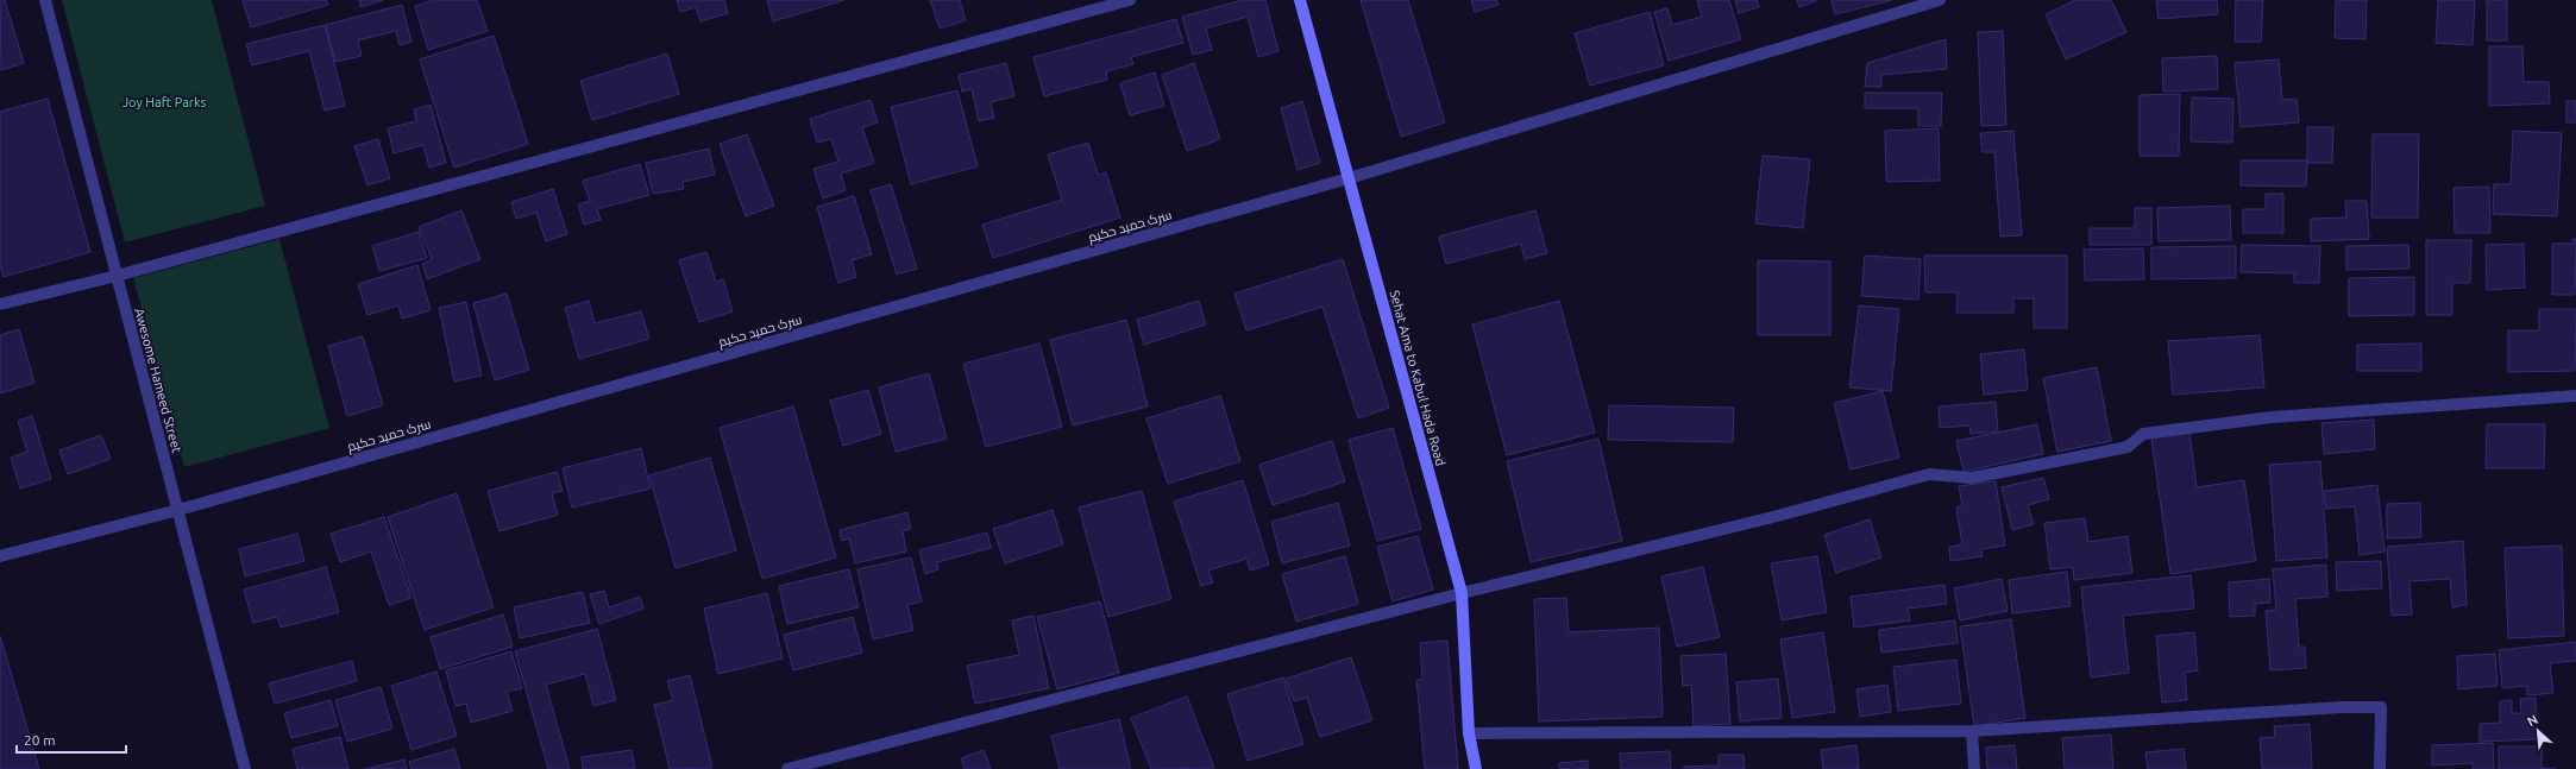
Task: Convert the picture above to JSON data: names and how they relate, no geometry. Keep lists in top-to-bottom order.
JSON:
{
  "streets": {
    "main road": ["Sehat Ama to Kabul Hada Road"],
    "street": ["سرک حمید حکیم", "Awesome Hameed Street"]
  },
  "crossings": [
    ["سرک حمید حکیم", "Sehat Ama to Kabul Hada Road"],
    ["سرک حمید حکیم", "Awesome Hameed Street"]
  ],
  "parks": ["Joy Haft Parks"],
  "scale_bar": "20 m",
  "north": "top left"
}
